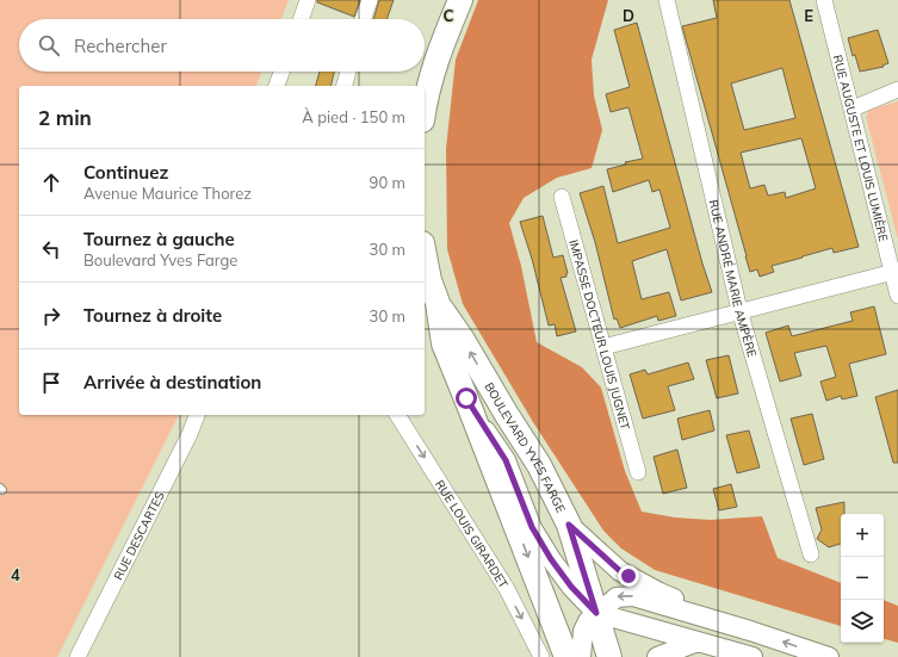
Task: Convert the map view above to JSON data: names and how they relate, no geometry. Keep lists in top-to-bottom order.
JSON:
{
  "streets": {
    "main road": ["BOULEVARD YVES FARGE"],
    "street": [
      "RUE AUGUSTE ET LOUIS LUMIÈRE",
      "RUE ANDRÉ MARIE AMPÈRE",
      "IMPASSE DOCTEUR LOUIS JUGNET",
      "RUE LOUIS GIRARDET",
      "RUE DESCARTES"
    ]
  },
  "page": {
    "search": "Rechercher",
    "heading": ["2 min", "À pied · 150 m"],
    "list": [
      ["Continuez", "Avenue Maurice Thorez", "90 m"],
      ["Tournez à gauche", "Boulevard Yves Farge", "30 m"],
      ["Tournez à droite", "30 m"],
      "Arrivée à destination"
    ],
    "map_buttons": ["+", "−"]
  },
  "grid": {
    "columns": ["C", "D", "E"],
    "rows": ["4"]
  }
}
